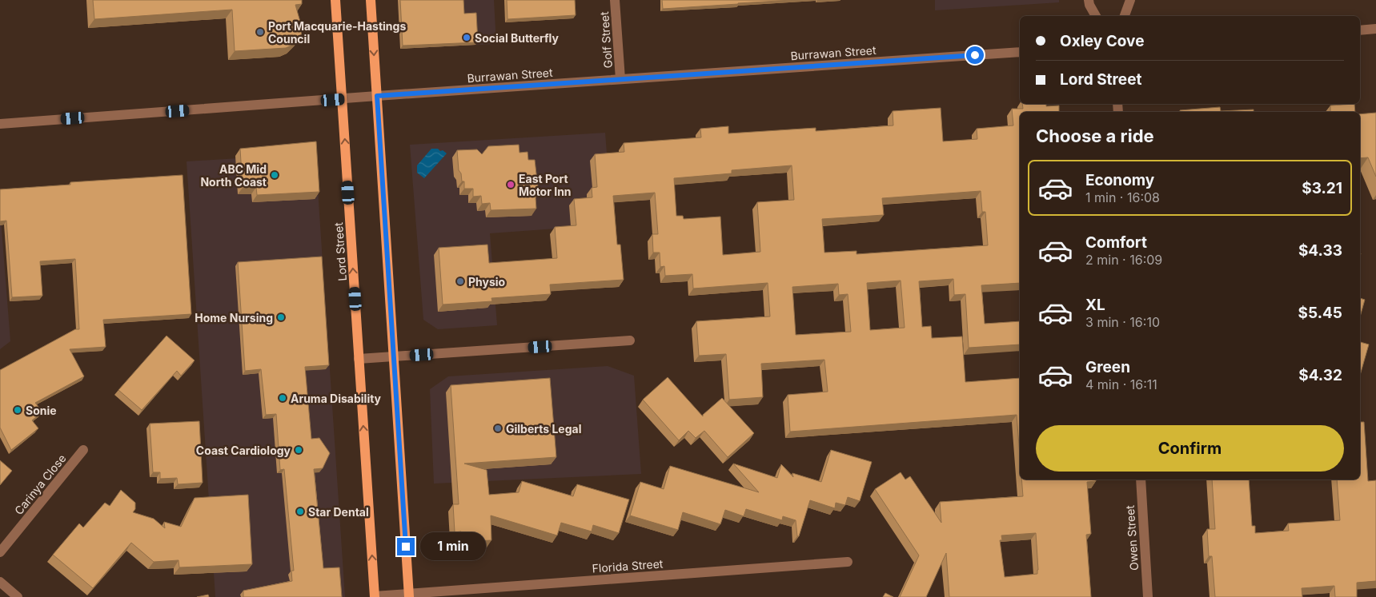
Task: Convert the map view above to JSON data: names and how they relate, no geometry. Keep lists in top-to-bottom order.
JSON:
{
  "streets": {
    "main road": ["Lord Street"],
    "street": [
      "Golf Street",
      "Burrawan Street",
      "Carinya Close",
      "Owen Street",
      "Florida Street"
    ]
  },
  "crossings": [
    ["Golf Street", "Burrawan Street"],
    ["Burrawan Street", "Lord Street"],
    ["Lord Street", "Florida Street"]
  ],
  "places": [
    "Port Macquarie-Hastings Council",
    "Social Butterfly",
    "ABC Mid North Coast",
    "East Port Motor Inn",
    "Physio",
    "Home Nursing",
    "Aruma Disability",
    "Sonie",
    "Gilberts Legal",
    "Coast Cardiology",
    "Star Dental"
  ],
  "page": {
    "banner": ["Oxley Cove", "Lord Street"],
    "heading": "Choose a ride",
    "list": [
      {
        "name": "Economy",
        "note": "1 min · 16:08",
        "value": "$3.21"
      },
      {
        "name": "Comfort",
        "note": "2 min · 16:09",
        "value": "$4.33"
      },
      {
        "name": "XL",
        "note": "3 min · 16:10",
        "value": "$5.45"
      },
      {
        "name": "Green",
        "note": "4 min · 16:11",
        "value": "$4.32"
      }
    ],
    "buttons": "Confirm",
    "bubble": "1 min"
  }
}
